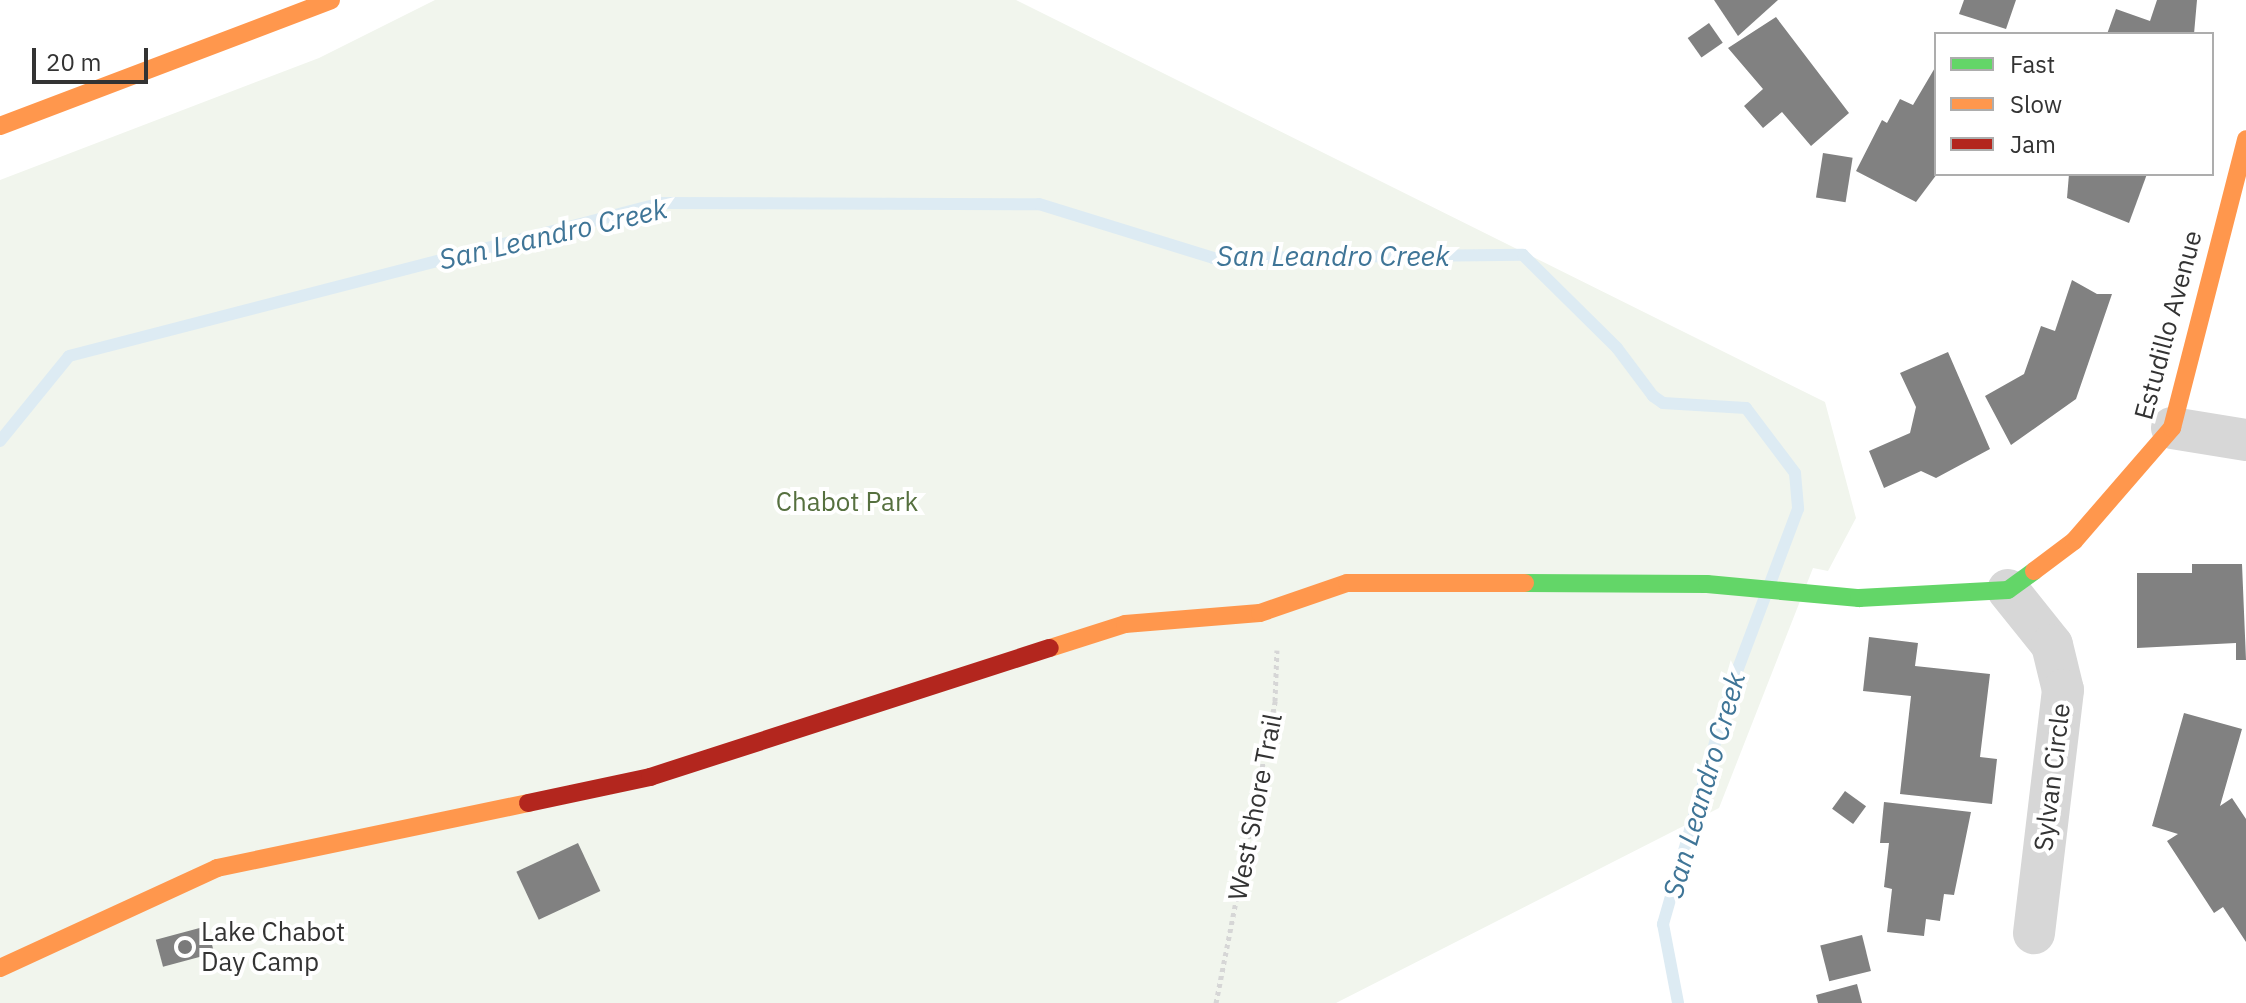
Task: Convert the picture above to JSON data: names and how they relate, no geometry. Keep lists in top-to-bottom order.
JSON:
{
  "streets": {
    "street": ["Estudillo Avenue", "Sylvan Circle"],
    "path": ["West Shore Trail"]
  },
  "crossings": [
    ["Estudillo Avenue", "Sylvan Circle"]
  ],
  "water": ["San Leandro Creek"],
  "parks": ["Chabot Park"],
  "places": ["Lake Chabot Day Camp"],
  "legend": ["Fast", "Slow", "Jam"],
  "scale_bar": "20 m"
}
